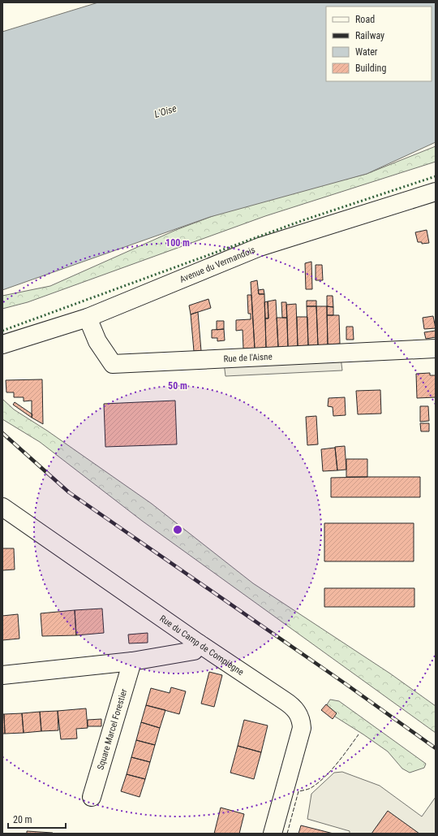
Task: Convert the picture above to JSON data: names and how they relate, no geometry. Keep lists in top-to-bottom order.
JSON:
{
  "streets": {
    "street": [
      "Avenue du Vermandois",
      "Rue de l'Aisne",
      "Rue du Camp de Compiègne",
      "Square Marcel Forestier"
    ]
  },
  "crossings": [
    ["Avenue du Vermandois", "Rue de l'Aisne"]
  ],
  "water": ["L'Oise"],
  "legend": [
    "Road",
    "Railway",
    "Water",
    "Building"
  ],
  "scale_bar": "20 m",
  "rings": ["100 m", "50 m"]
}
